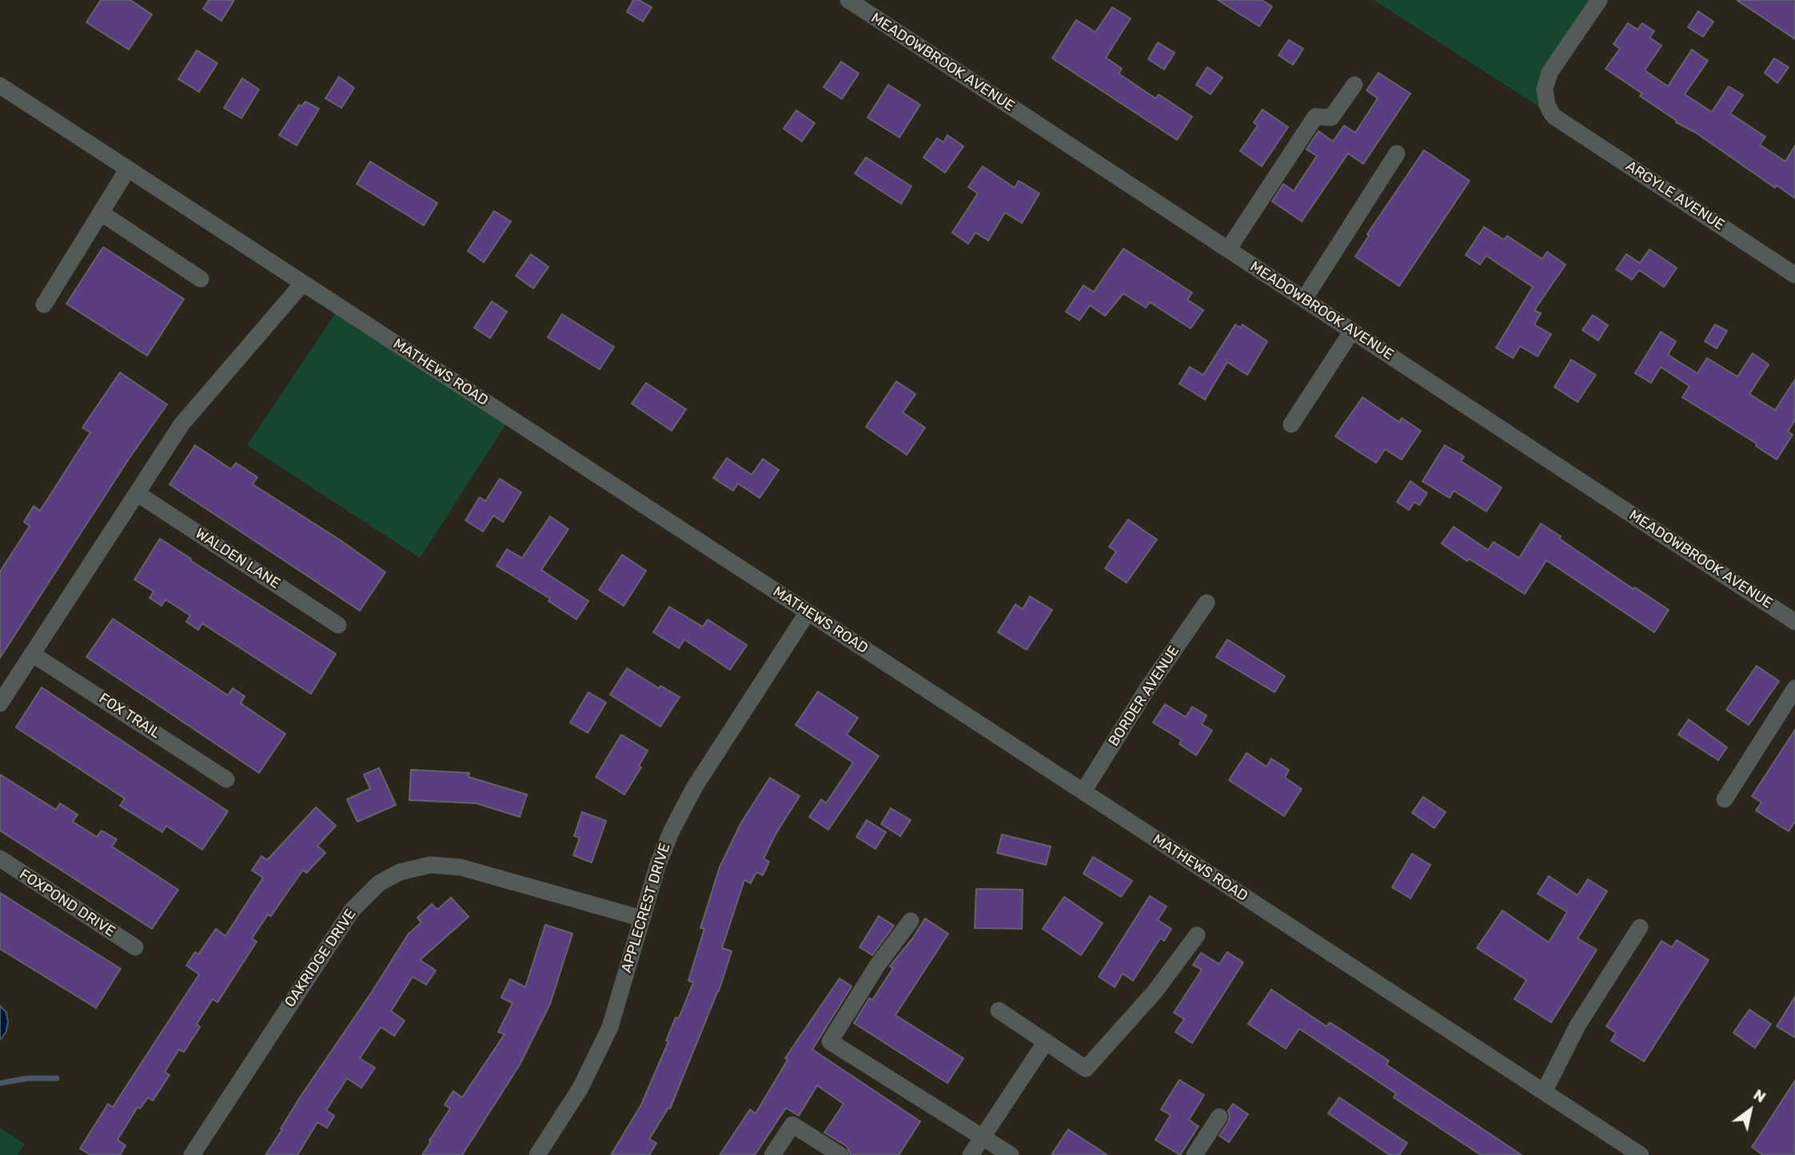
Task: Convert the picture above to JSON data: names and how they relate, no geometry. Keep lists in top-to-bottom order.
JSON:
{
  "streets": {
    "street": [
      "MEADOWBROOK AVENUE",
      "ARGYLE AVENUE",
      "MATHEWS ROAD",
      "WALDEN LANE",
      "BORDER AVENUE",
      "FOX TRAIL",
      "FOXPOND DRIVE",
      "APPLECREST DRIVE",
      "OAKRIDGE DRIVE"
    ]
  },
  "crossings": [
    ["MATHEWS ROAD", "BORDER AVENUE"],
    ["MATHEWS ROAD", "APPLECREST DRIVE"],
    ["APPLECREST DRIVE", "OAKRIDGE DRIVE"]
  ],
  "north": "top right"
}
